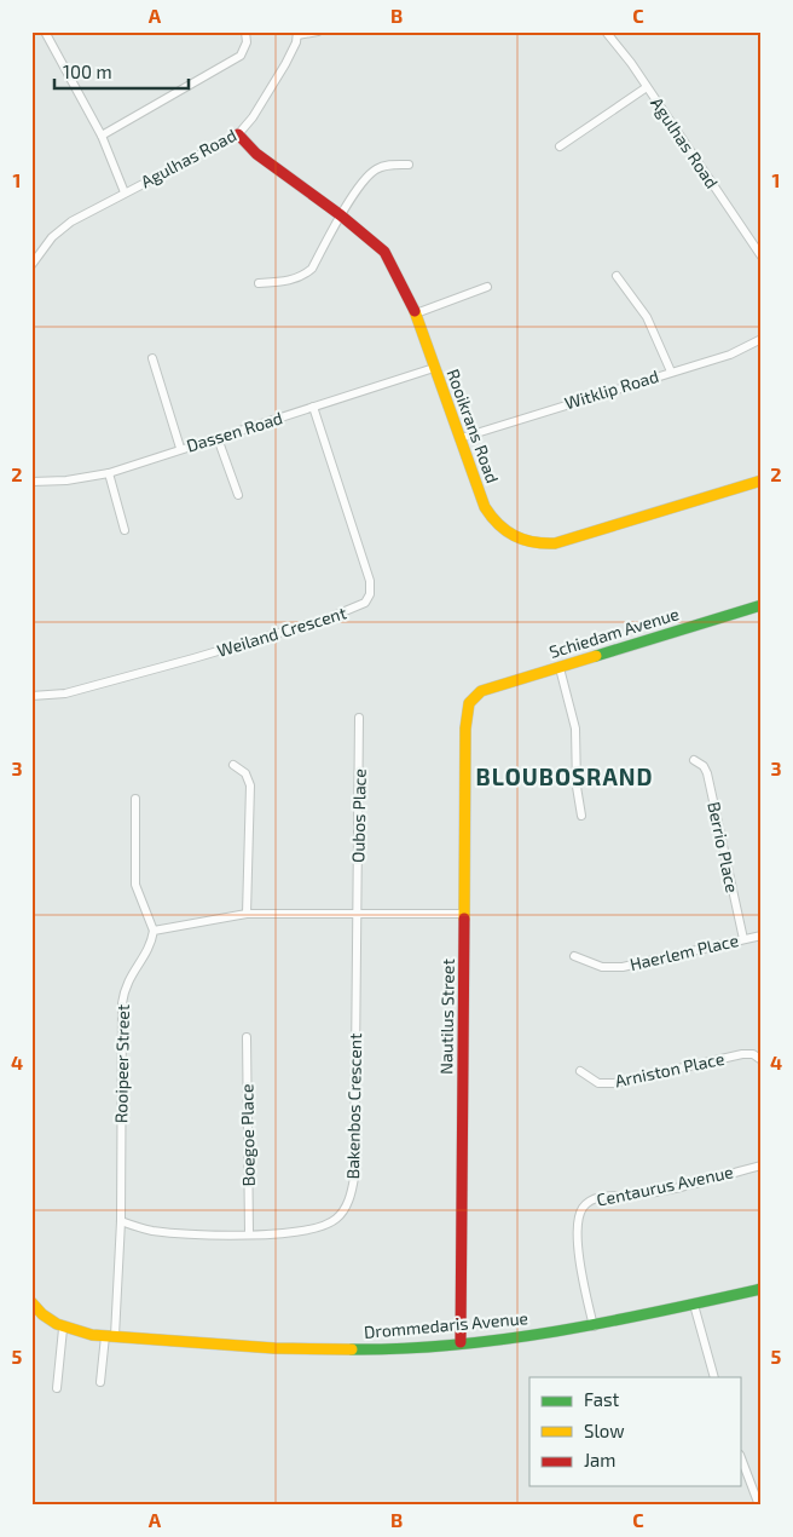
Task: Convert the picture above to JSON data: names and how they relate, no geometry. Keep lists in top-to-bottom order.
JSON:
{
  "streets": {
    "street": [
      "Agulhas Road",
      "Witklip Road",
      "Rooikrans Road",
      "Dassen Road",
      "Weiland Crescent",
      "Schiedam Avenue",
      "Oubos Place",
      "Berrio Place",
      "Haerlem Place",
      "Nautilus Street",
      "Rooipeer Street",
      "Arniston Place",
      "Bakenbos Crescent",
      "Boegoe Place",
      "Centaurus Avenue",
      "Drommedaris Avenue"
    ]
  },
  "crossings": [
    ["Agulhas Road", "Rooikrans Road"],
    ["Witklip Road", "Rooikrans Road"],
    ["Rooikrans Road", "Dassen Road"],
    ["Dassen Road", "Weiland Crescent"],
    ["Schiedam Avenue", "Nautilus Street"],
    ["Oubos Place", "Bakenbos Crescent"],
    ["Berrio Place", "Haerlem Place"],
    ["Nautilus Street", "Drommedaris Avenue"],
    ["Rooipeer Street", "Bakenbos Crescent"],
    ["Rooipeer Street", "Drommedaris Avenue"],
    ["Bakenbos Crescent", "Boegoe Place"],
    ["Centaurus Avenue", "Drommedaris Avenue"]
  ],
  "districts": ["BLOUBOSRAND"],
  "legend": ["Fast", "Slow", "Jam"],
  "scale_bar": "100 m",
  "grid": {
    "columns": ["A", "B", "C"],
    "rows": [
      "1",
      "2",
      "3",
      "4",
      "5"
    ]
  }
}
